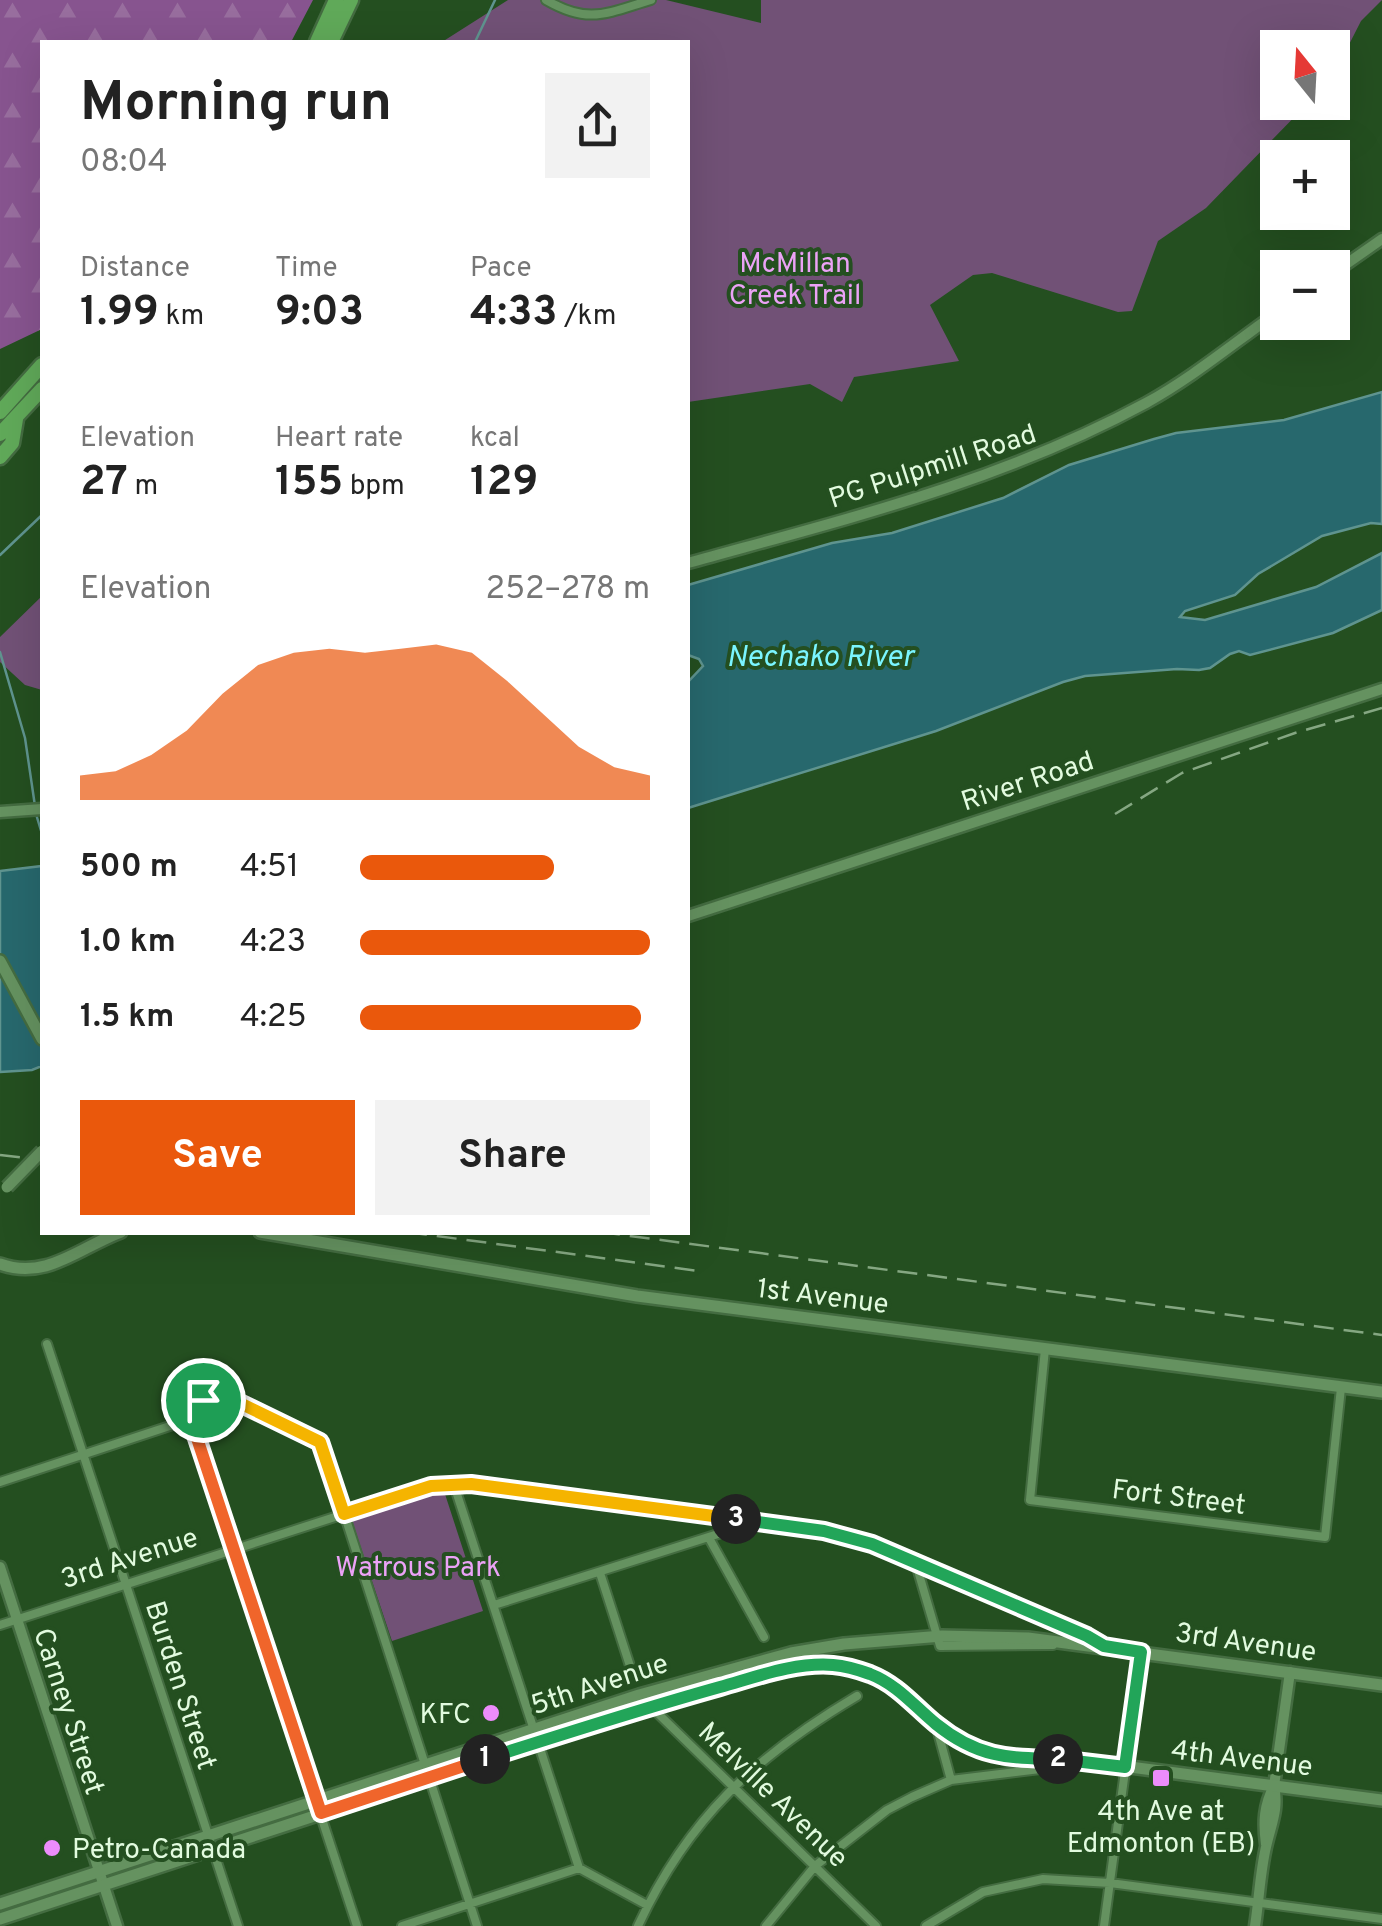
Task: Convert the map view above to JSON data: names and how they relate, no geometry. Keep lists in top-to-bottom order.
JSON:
{
  "streets": {
    "main road": [
      "1st Avenue",
      "3rd Avenue",
      "5th Avenue",
      "4th Avenue"
    ],
    "street": [
      "PG Pulpmill Road",
      "River Road",
      "Fort Street",
      "Burden Street",
      "Carney Street",
      "Melville Avenue"
    ]
  },
  "crossings": [
    ["1st Avenue", "Fort Street"],
    ["3rd Avenue", "5th Avenue"],
    ["3rd Avenue", "Burden Street"],
    ["3rd Avenue", "Carney Street"],
    ["5th Avenue", "Burden Street"],
    ["5th Avenue", "Carney Street"],
    ["5th Avenue", "4th Avenue"],
    ["5th Avenue", "Melville Avenue"],
    ["4th Avenue", "Melville Avenue"]
  ],
  "water": ["Nechako River"],
  "parks": ["McMillan Creek Trail", "Watrous Park"],
  "places": {
    "other": ["KFC", "Petro-Canada"],
    "transit": ["4th Ave at Edmonton (EB)"]
  },
  "north": "top",
  "page": {
    "map_buttons": ["+", "−"],
    "heading": ["Morning run", "08:04"],
    "stats": [
      ["Distance", "1.99 km"],
      ["Time", "9:03"],
      ["Pace", "4:33 /km"],
      ["Elevation", "27 m"],
      ["Heart rate", "155 bpm"],
      ["kcal", "129"]
    ],
    "chart": ["Elevation", "252–278 m"],
    "list": [
      {
        "name": "500 m",
        "note": "4:51"
      },
      {
        "name": "1.0 km",
        "note": "4:23"
      },
      {
        "name": "1.5 km",
        "note": "4:25"
      }
    ],
    "buttons": ["Save", "Share"],
    "pins": ["3", "1", "2"]
  }
}
